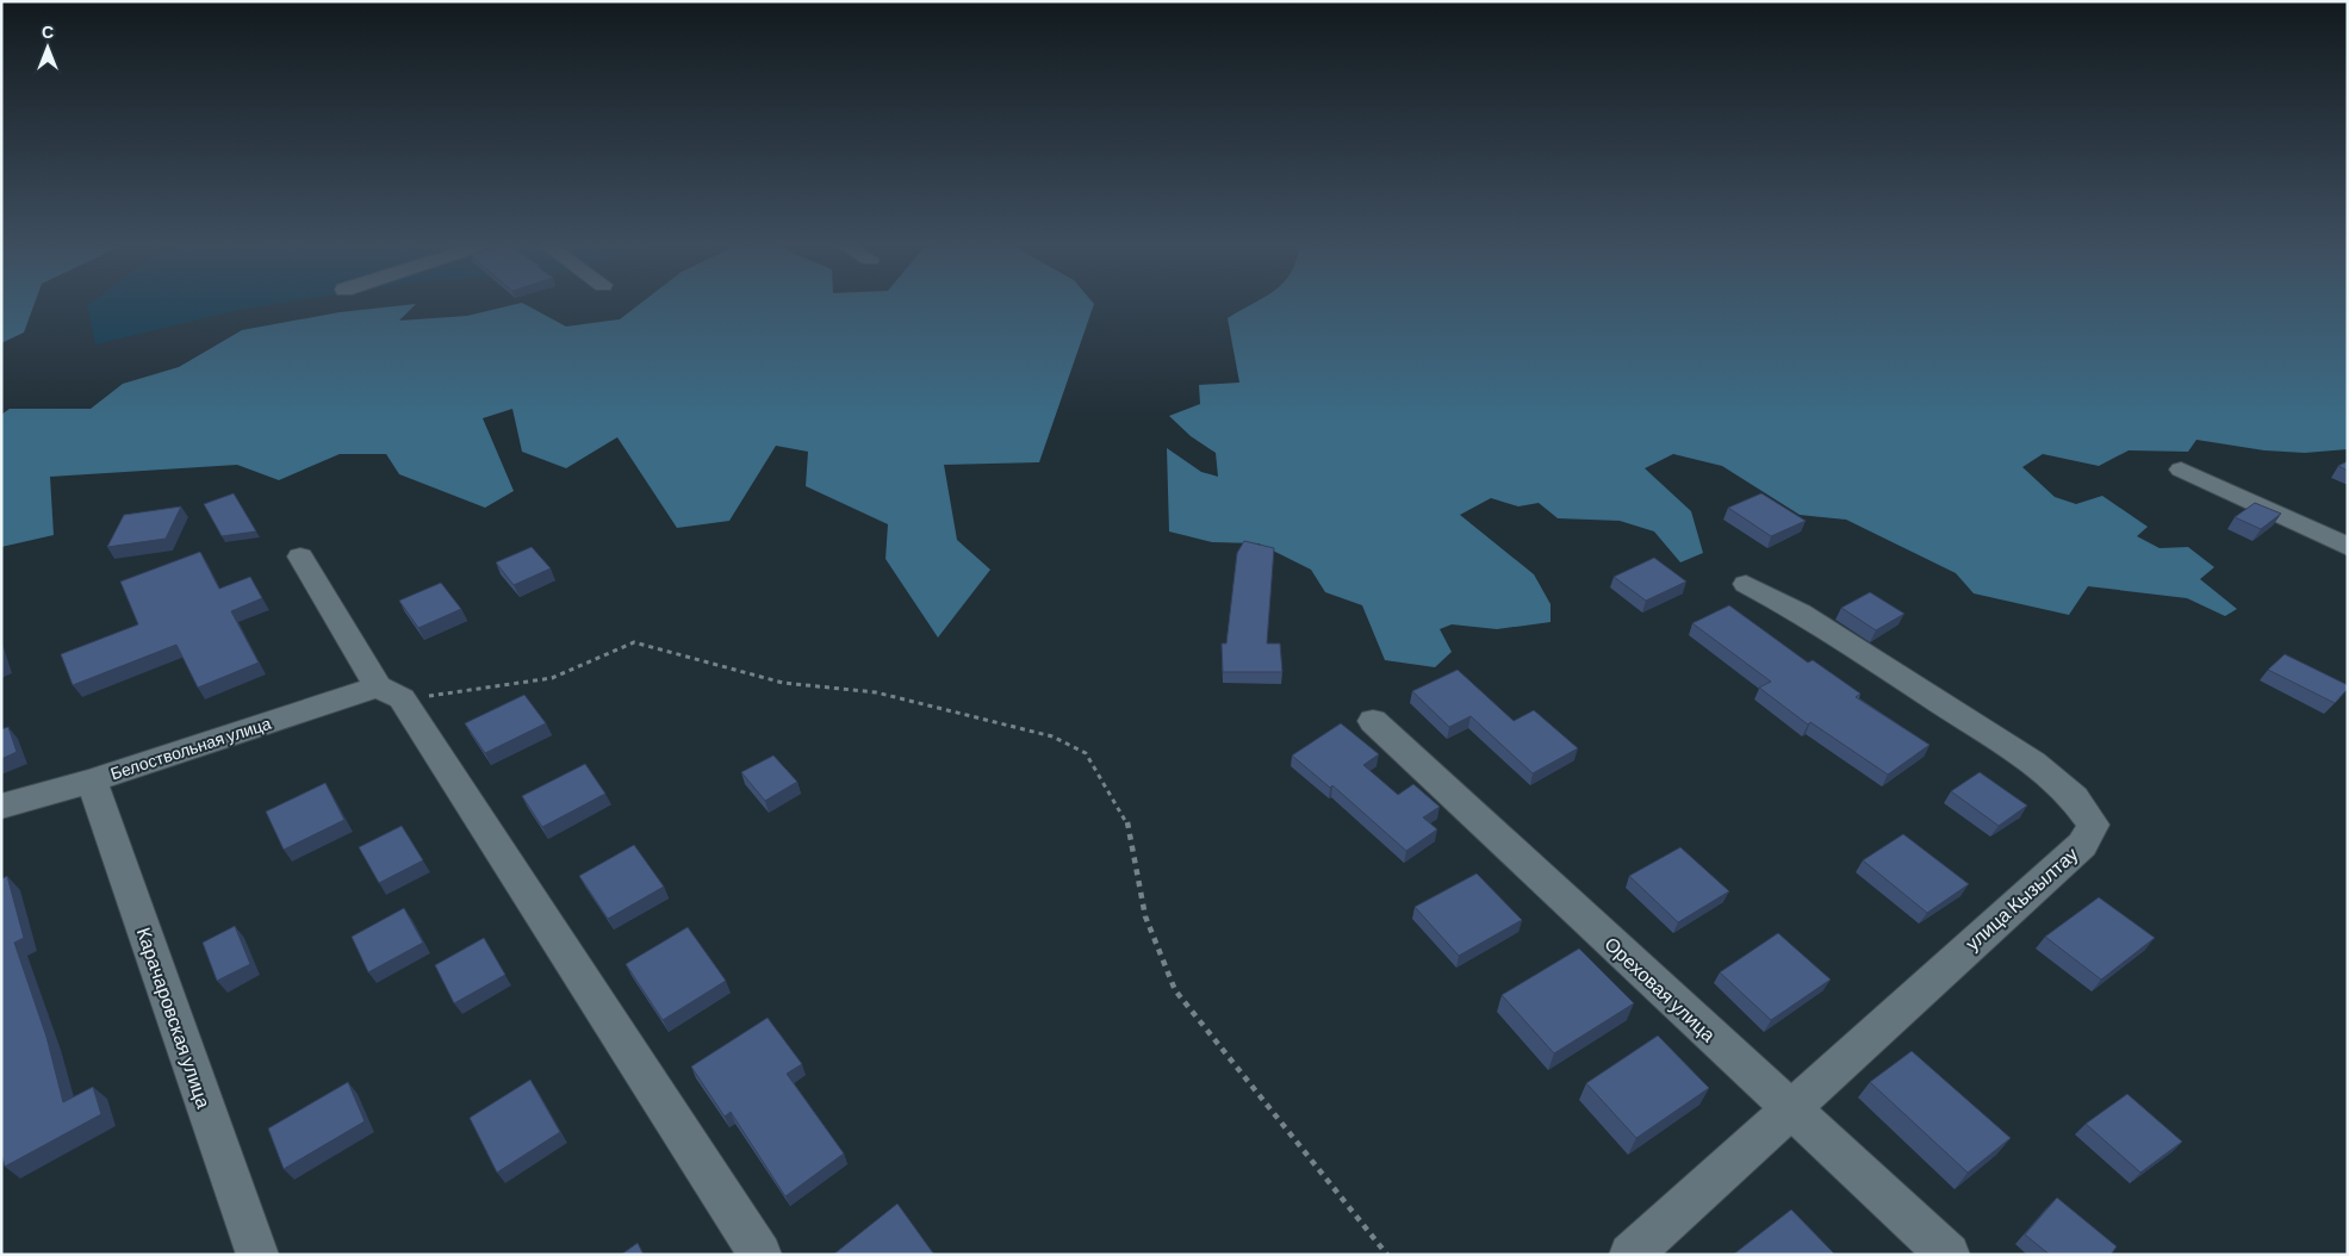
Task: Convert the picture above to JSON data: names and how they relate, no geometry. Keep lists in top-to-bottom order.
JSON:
{
  "streets": {
    "street": [
      "Белоствольная улица",
      "улица Кызылтау",
      "Ореховая улица",
      "Карачаровская улица"
    ]
  },
  "crossings": [
    ["Белоствольная улица", "Карачаровская улица"],
    ["улица Кызылтау", "Ореховая улица"]
  ],
  "north": "top"
}
